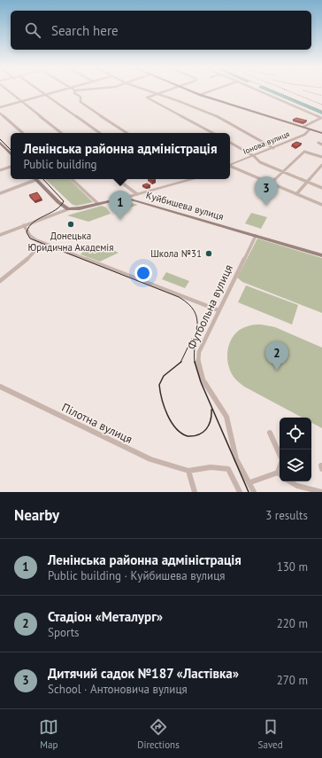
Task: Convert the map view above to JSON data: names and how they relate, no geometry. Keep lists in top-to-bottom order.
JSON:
{
  "streets": {
    "main road": ["Куйбишева вулиця"],
    "street": ["Іонова вулиця", "Футбольна вулиця", "Пілотна вулиця"]
  },
  "crossings": [
    ["Куйбишева вулиця", "Футбольна вулиця"]
  ],
  "places": ["Донецька Юридична Академія", "Школа №31"],
  "page": {
    "search": "Search here",
    "popup": ["Ленiнська районна адміністрація", "Public building"],
    "pins": ["3", "1", "2"],
    "heading": ["Nearby", "3 results"],
    "list": [
      {
        "mark": "1",
        "name": "Ленiнська районна адміністрація",
        "note": "Public building · Куйбишева вулиця",
        "value": "130 m"
      },
      {
        "mark": "2",
        "name": "Стадіон «Металург»",
        "note": "Sports",
        "value": "220 m"
      },
      {
        "mark": "3",
        "name": "Дитячий садок №187 «Ластівка»",
        "note": "School · Антоновича вулиця",
        "value": "270 m"
      }
    ],
    "nav": ["Map", "Directions", "Saved"]
  }
}
